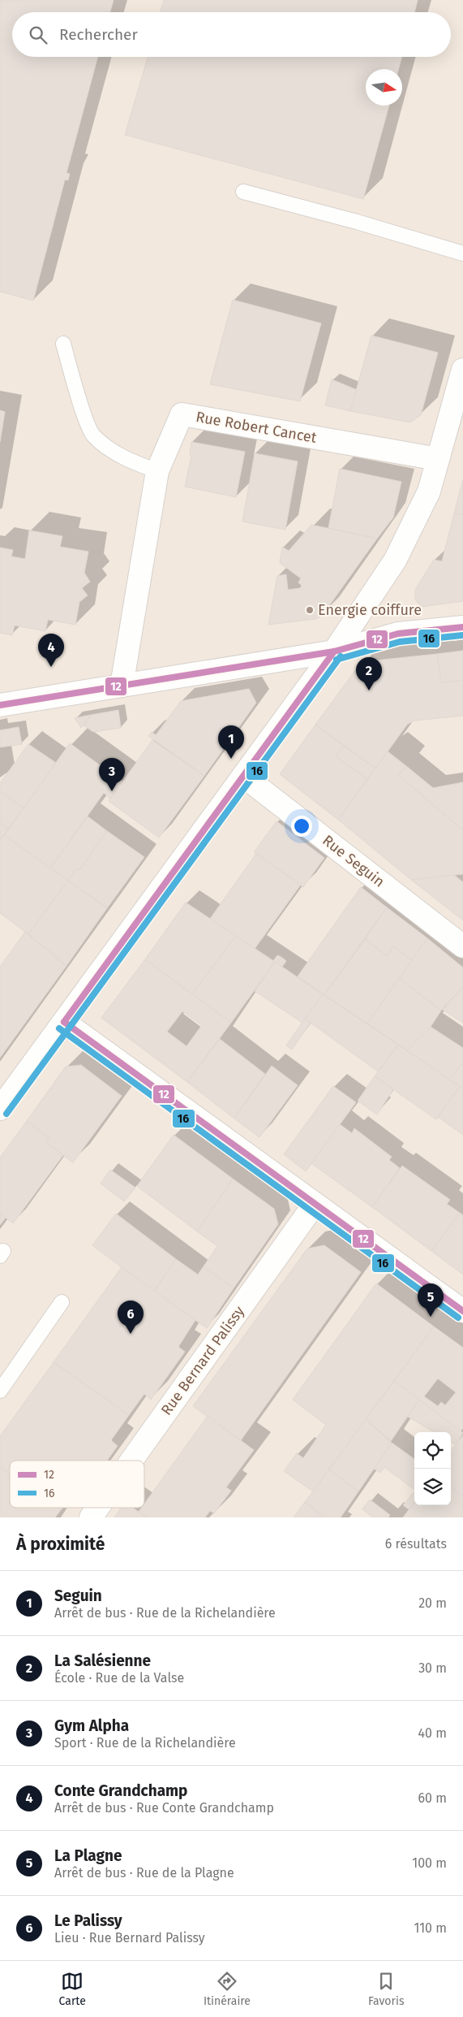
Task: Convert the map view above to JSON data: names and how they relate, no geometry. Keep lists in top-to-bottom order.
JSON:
{
  "streets": {
    "street": ["Rue Robert Cancet", "Rue Seguin", "Rue Bernard Palissy"]
  },
  "places": ["Energie coiffure"],
  "lines": ["transit line 12", "transit line 16"],
  "legend": ["12", "16"],
  "north": "right",
  "page": {
    "search": "Rechercher",
    "pins": [
      "4",
      "2",
      "1",
      "3",
      "5",
      "6"
    ],
    "heading": ["À proximité", "6 résultats"],
    "list": [
      {
        "mark": "1",
        "name": "Seguin",
        "note": "Arrêt de bus · Rue de la Richelandière",
        "value": "20 m"
      },
      {
        "mark": "2",
        "name": "La Salésienne",
        "note": "École · Rue de la Valse",
        "value": "30 m"
      },
      {
        "mark": "3",
        "name": "Gym Alpha",
        "note": "Sport · Rue de la Richelandière",
        "value": "40 m"
      },
      {
        "mark": "4",
        "name": "Conte Grandchamp",
        "note": "Arrêt de bus · Rue Conte Grandchamp",
        "value": "60 m"
      },
      {
        "mark": "5",
        "name": "La Plagne",
        "note": "Arrêt de bus · Rue de la Plagne",
        "value": "100 m"
      },
      {
        "mark": "6",
        "name": "Le Palissy",
        "note": "Lieu · Rue Bernard Palissy",
        "value": "110 m"
      }
    ],
    "nav": ["Carte", "Itinéraire", "Favoris"]
  }
}
